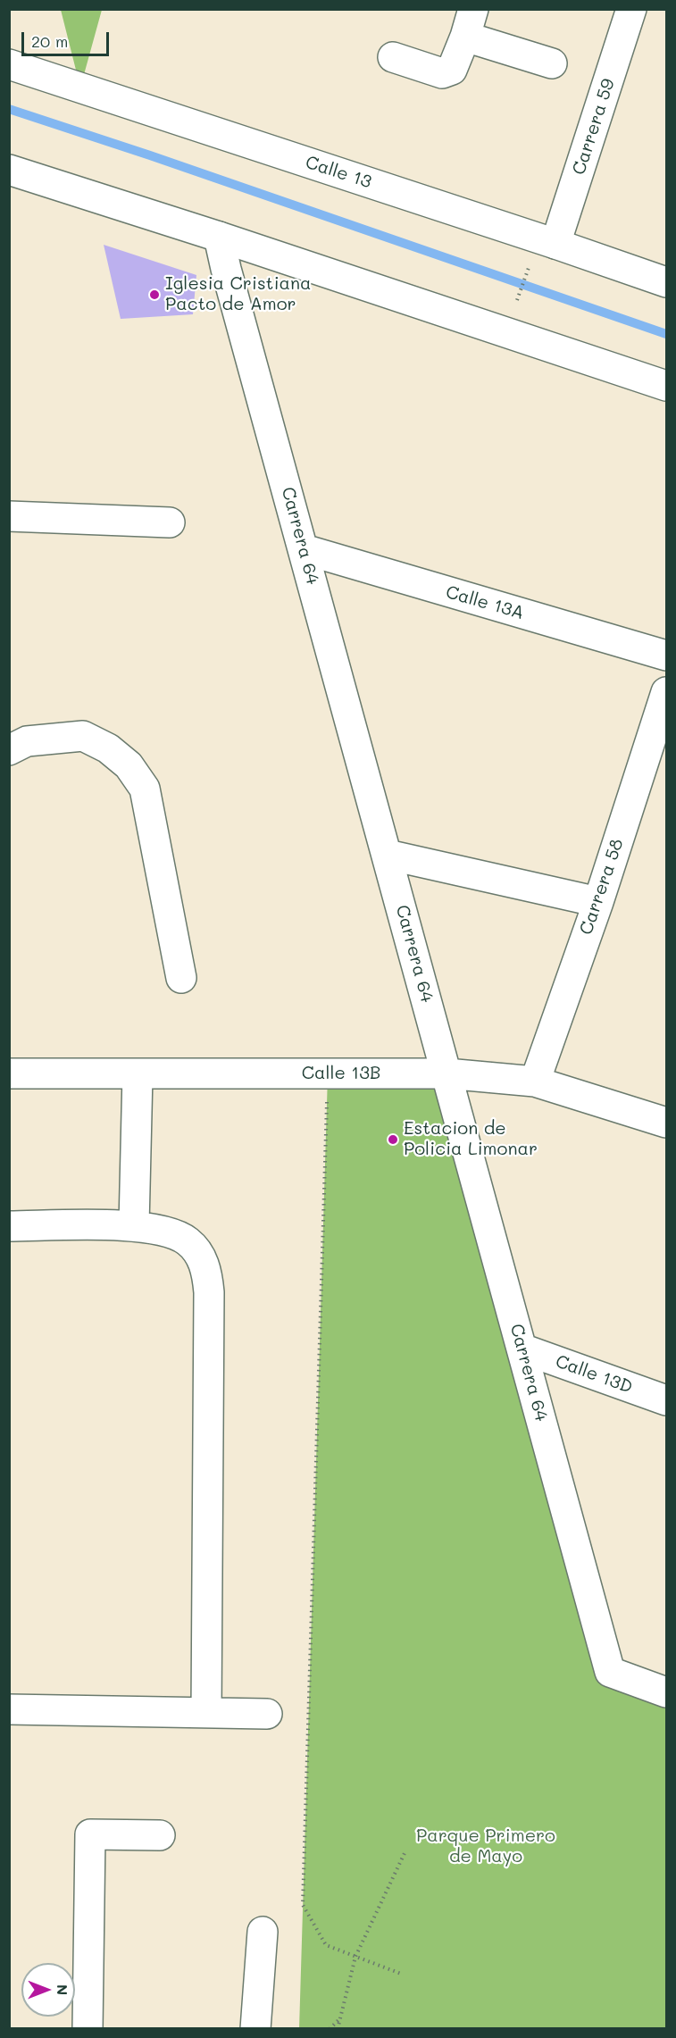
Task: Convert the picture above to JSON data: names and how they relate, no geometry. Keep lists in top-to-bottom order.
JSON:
{
  "streets": {
    "street": [
      "Carrera 59",
      "Calle 13",
      "Carrera 64",
      "Calle 13A",
      "Carrera 58",
      "Calle 13B",
      "Calle 13D"
    ]
  },
  "crossings": [
    ["Carrera 59", "Calle 13"],
    ["Carrera 64", "Calle 13A"],
    ["Carrera 64", "Calle 13B"],
    ["Carrera 64", "Calle 13D"],
    ["Carrera 58", "Calle 13B"]
  ],
  "parks": ["Parque Primero de Mayo"],
  "places": ["Iglesia Cristiana Pacto de Amor", "Estacion de Policia Limonar"],
  "scale_bar": "20 m",
  "north": "right"
}
